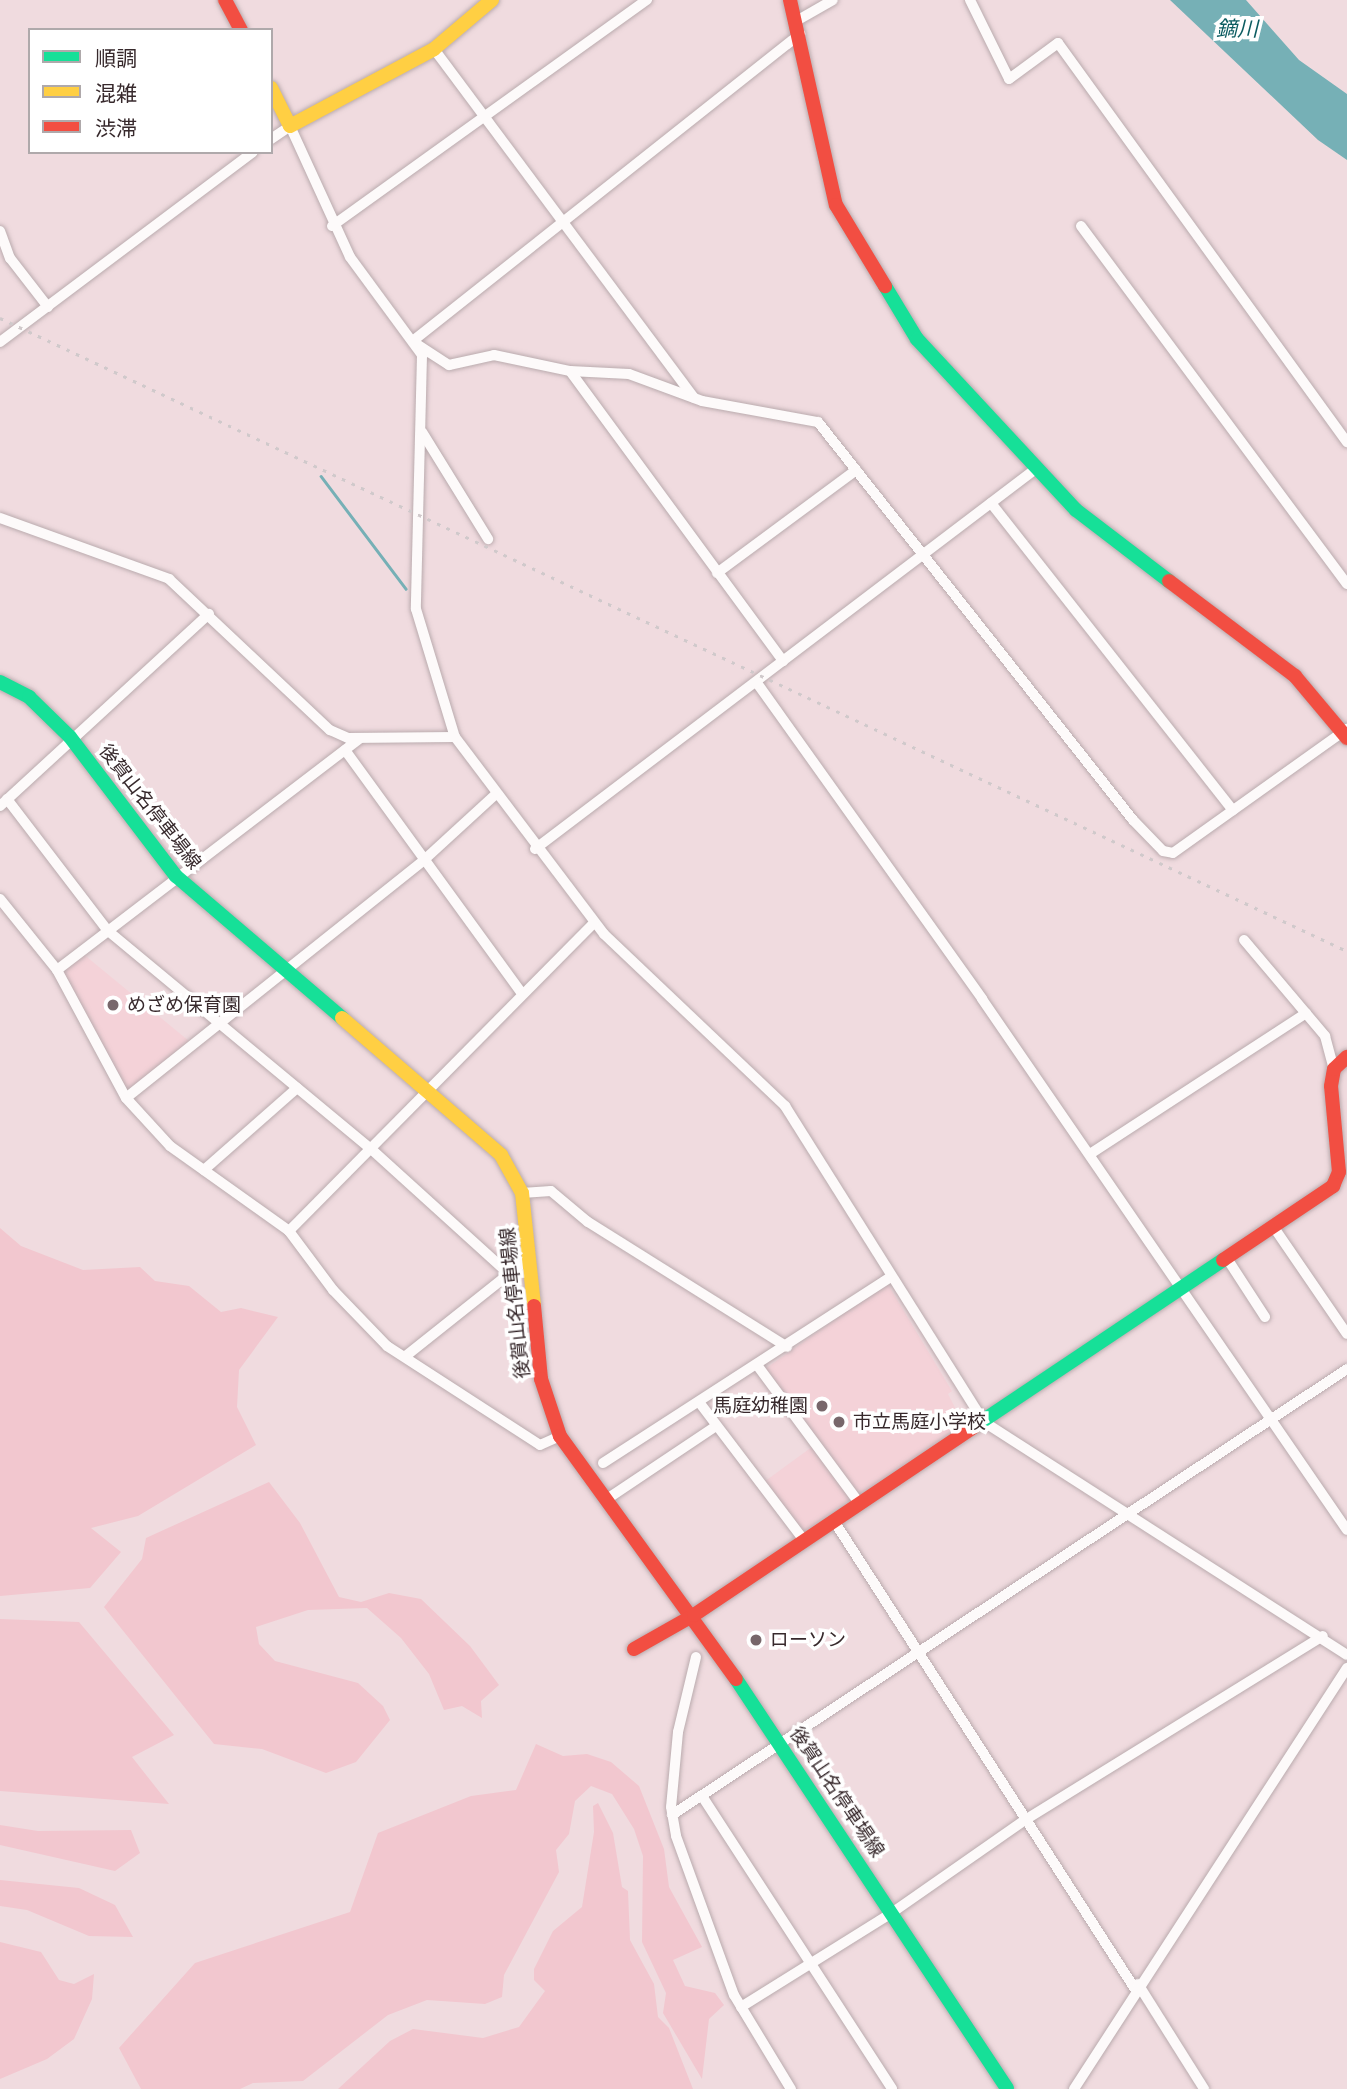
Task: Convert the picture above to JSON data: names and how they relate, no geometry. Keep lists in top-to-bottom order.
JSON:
{
  "streets": {
    "street": ["後賀山名停車場線"]
  },
  "water": ["鏑川"],
  "places": [
    "めざめ保育園",
    "馬庭幼稚園",
    "市立馬庭小学校",
    "ローソン"
  ],
  "legend": ["順調", "混雑", "渋滞"]
}
